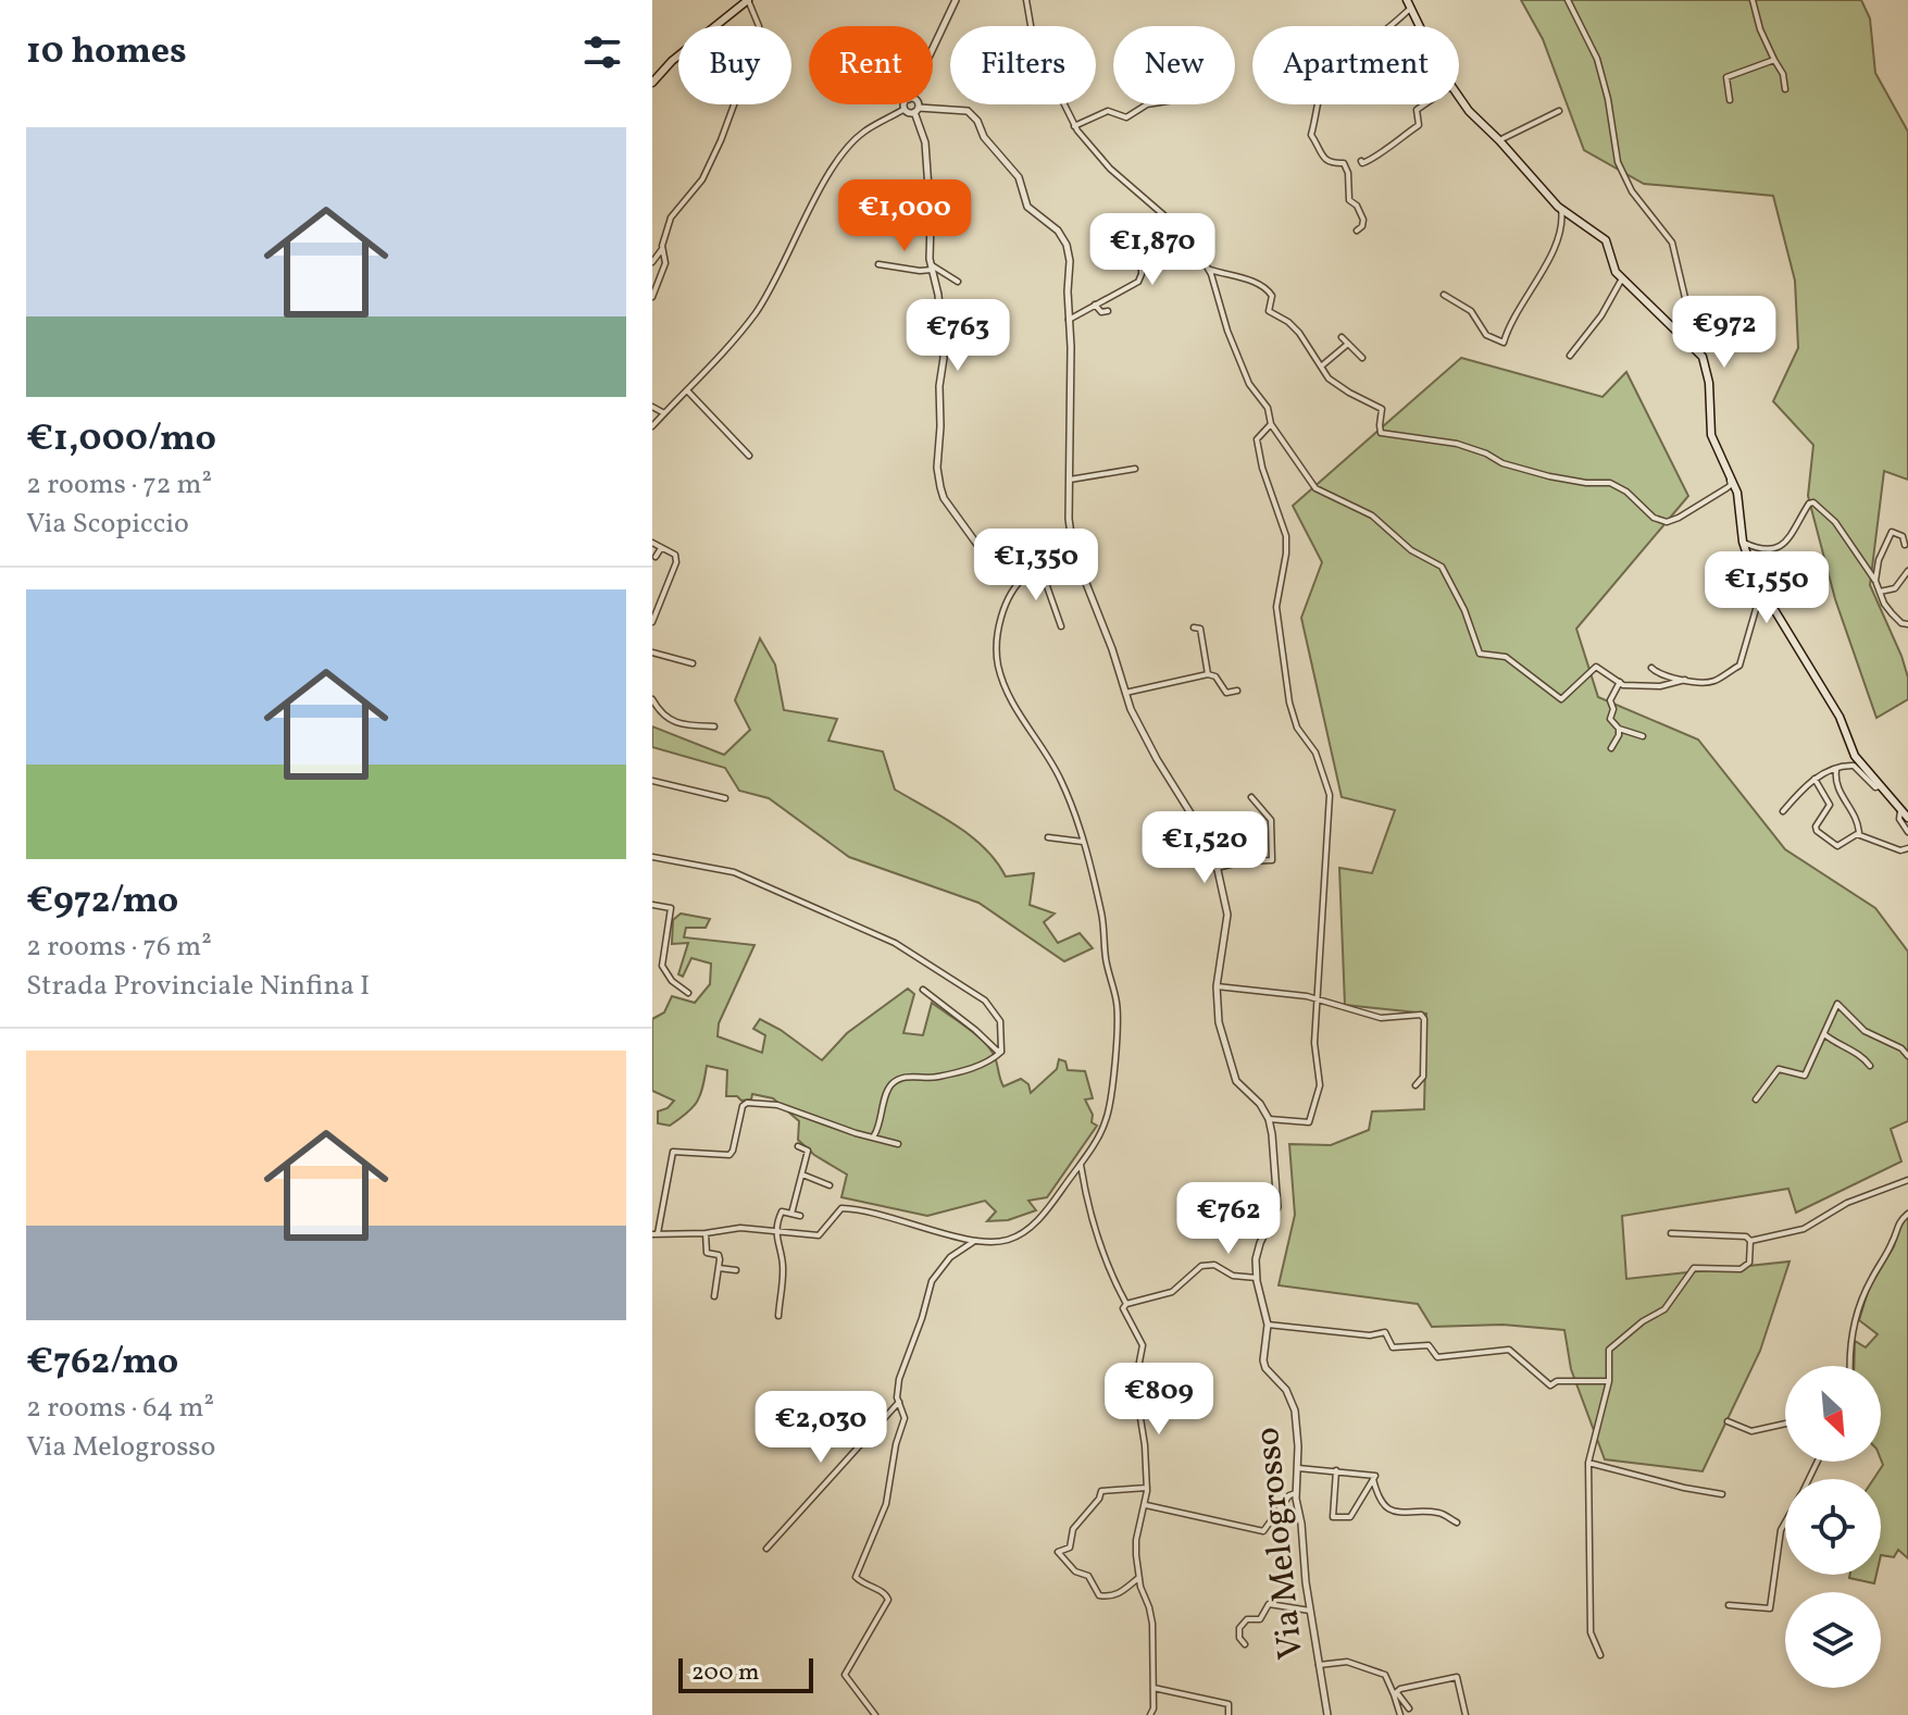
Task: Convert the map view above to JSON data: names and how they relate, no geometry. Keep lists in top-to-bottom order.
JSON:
{
  "streets": {
    "street": ["Via Melogrosso"]
  },
  "scale_bar": "200 m",
  "north": "bottom right",
  "page": {
    "heading": "10 homes",
    "chip": [
      "Buy",
      "Rent",
      "Filters",
      "New",
      "Apartment"
    ],
    "list": [
      {
        "name": "€1,000/mo",
        "note": "2 rooms · 72 m² · Via Scopiccio"
      },
      {
        "name": "€972/mo",
        "note": "2 rooms · 76 m² · Strada Provinciale Ninfina I"
      },
      {
        "name": "€762/mo",
        "note": "2 rooms · 64 m² · Via Melogrosso"
      }
    ],
    "price": [
      "€1,000",
      "€1,870",
      "€972",
      "€763",
      "€1,350",
      "€1,550",
      "€1,520",
      "€762",
      "€809",
      "€2,030"
    ],
    "scale": "200 m"
  }
}
